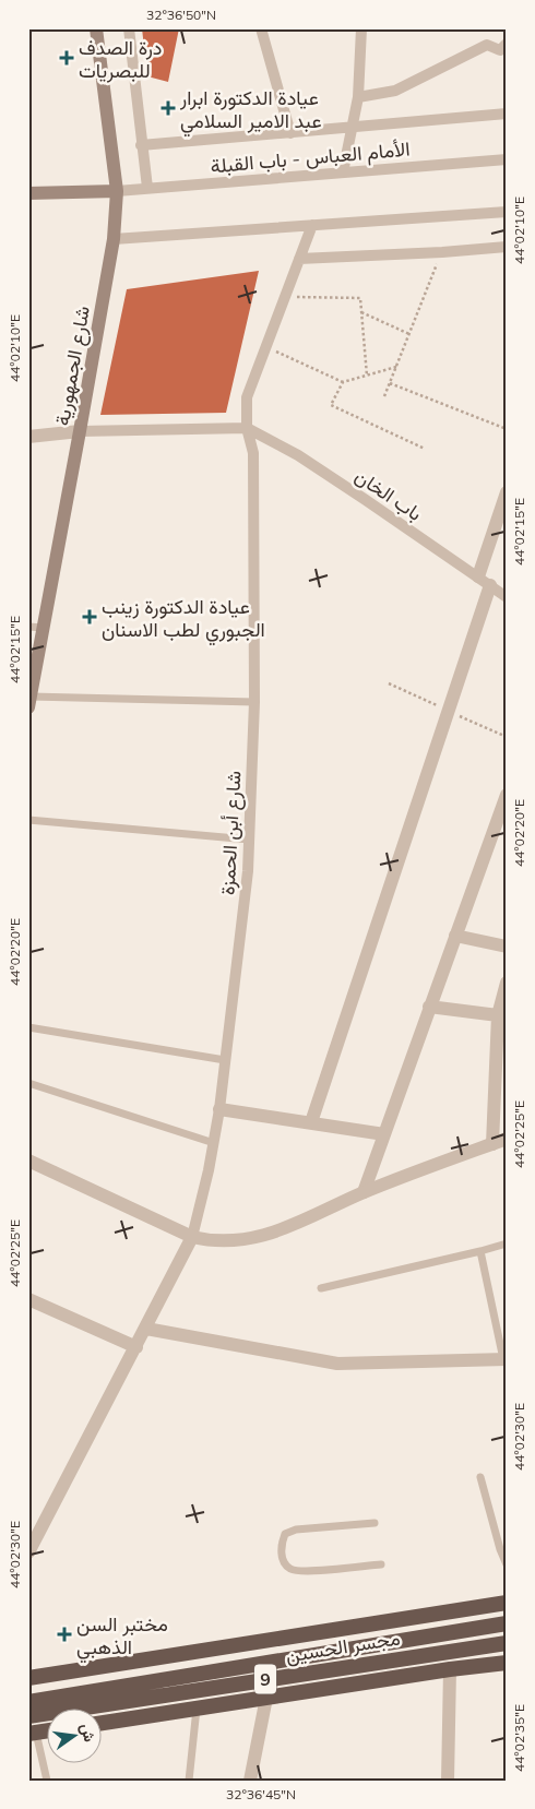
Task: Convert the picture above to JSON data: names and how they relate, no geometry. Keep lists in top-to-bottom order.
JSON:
{
  "streets": {
    "highway": ["مجسر الحسين", "9"],
    "main road": ["شارع الجمهورية"],
    "street": ["الأمام العباس - باب القبلة", "باب الخان", "شارع أبن الحمزة"]
  },
  "crossings": [
    ["الأمام العباس - باب القبلة", "شارع الجمهورية"],
    ["باب الخان", "شارع أبن الحمزة"]
  ],
  "places": {
    "health": [
      "درة الصدف للبصريات",
      "عيادة الدكتورة ابرار عبد الامير السلامي",
      "عيادة الدكتورة زينب الجبوري لطب الاسنان",
      "مختبر السن الذهبي"
    ]
  },
  "north": "right",
  "coordinates": [
    "32°36'50\"N",
    "44°02'10\"E",
    "44°02'15\"E",
    "44°02'20\"E",
    "44°02'25\"E",
    "44°02'30\"E",
    "44°02'35\"E",
    "32°36'45\"N"
  ]
}
